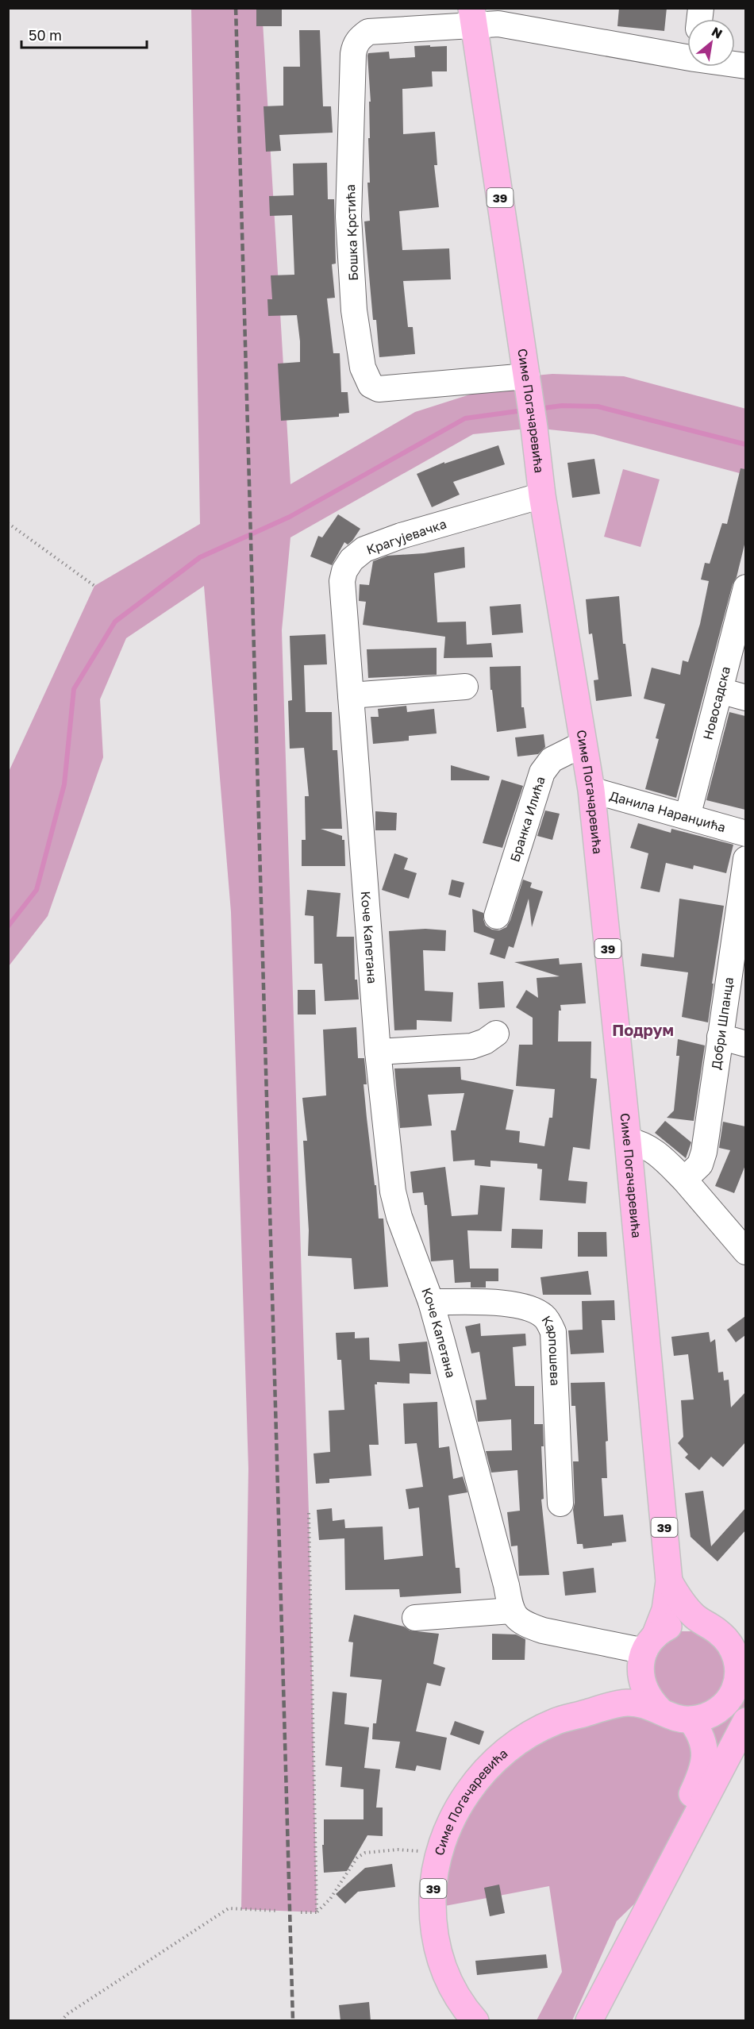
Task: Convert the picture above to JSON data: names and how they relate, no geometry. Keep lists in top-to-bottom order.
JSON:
{
  "streets": {
    "main road": ["39", "Симе Погачаревића"],
    "street": [
      "Бошка Крстића",
      "Крагујевачка",
      "Новосадска",
      "Данила Наранџића",
      "Бранка Илића",
      "Коче Капетана",
      "Добри Шпанца",
      "Карпошева"
    ]
  },
  "crossings": [
    ["Бошка Крстића", "Симе Погачаревића"],
    ["Симе Погачаревића", "Крагујевачка"],
    ["Симе Погачаревића", "Данила Наранџића"],
    ["Симе Погачаревића", "Бранка Илића"],
    ["Крагујевачка", "Коче Капетана"],
    ["Новосадска", "Данила Наранџића"],
    ["Коче Капетана", "Карпошева"]
  ],
  "districts": ["Подрум"],
  "scale_bar": "50 m",
  "north": "top right"
}
